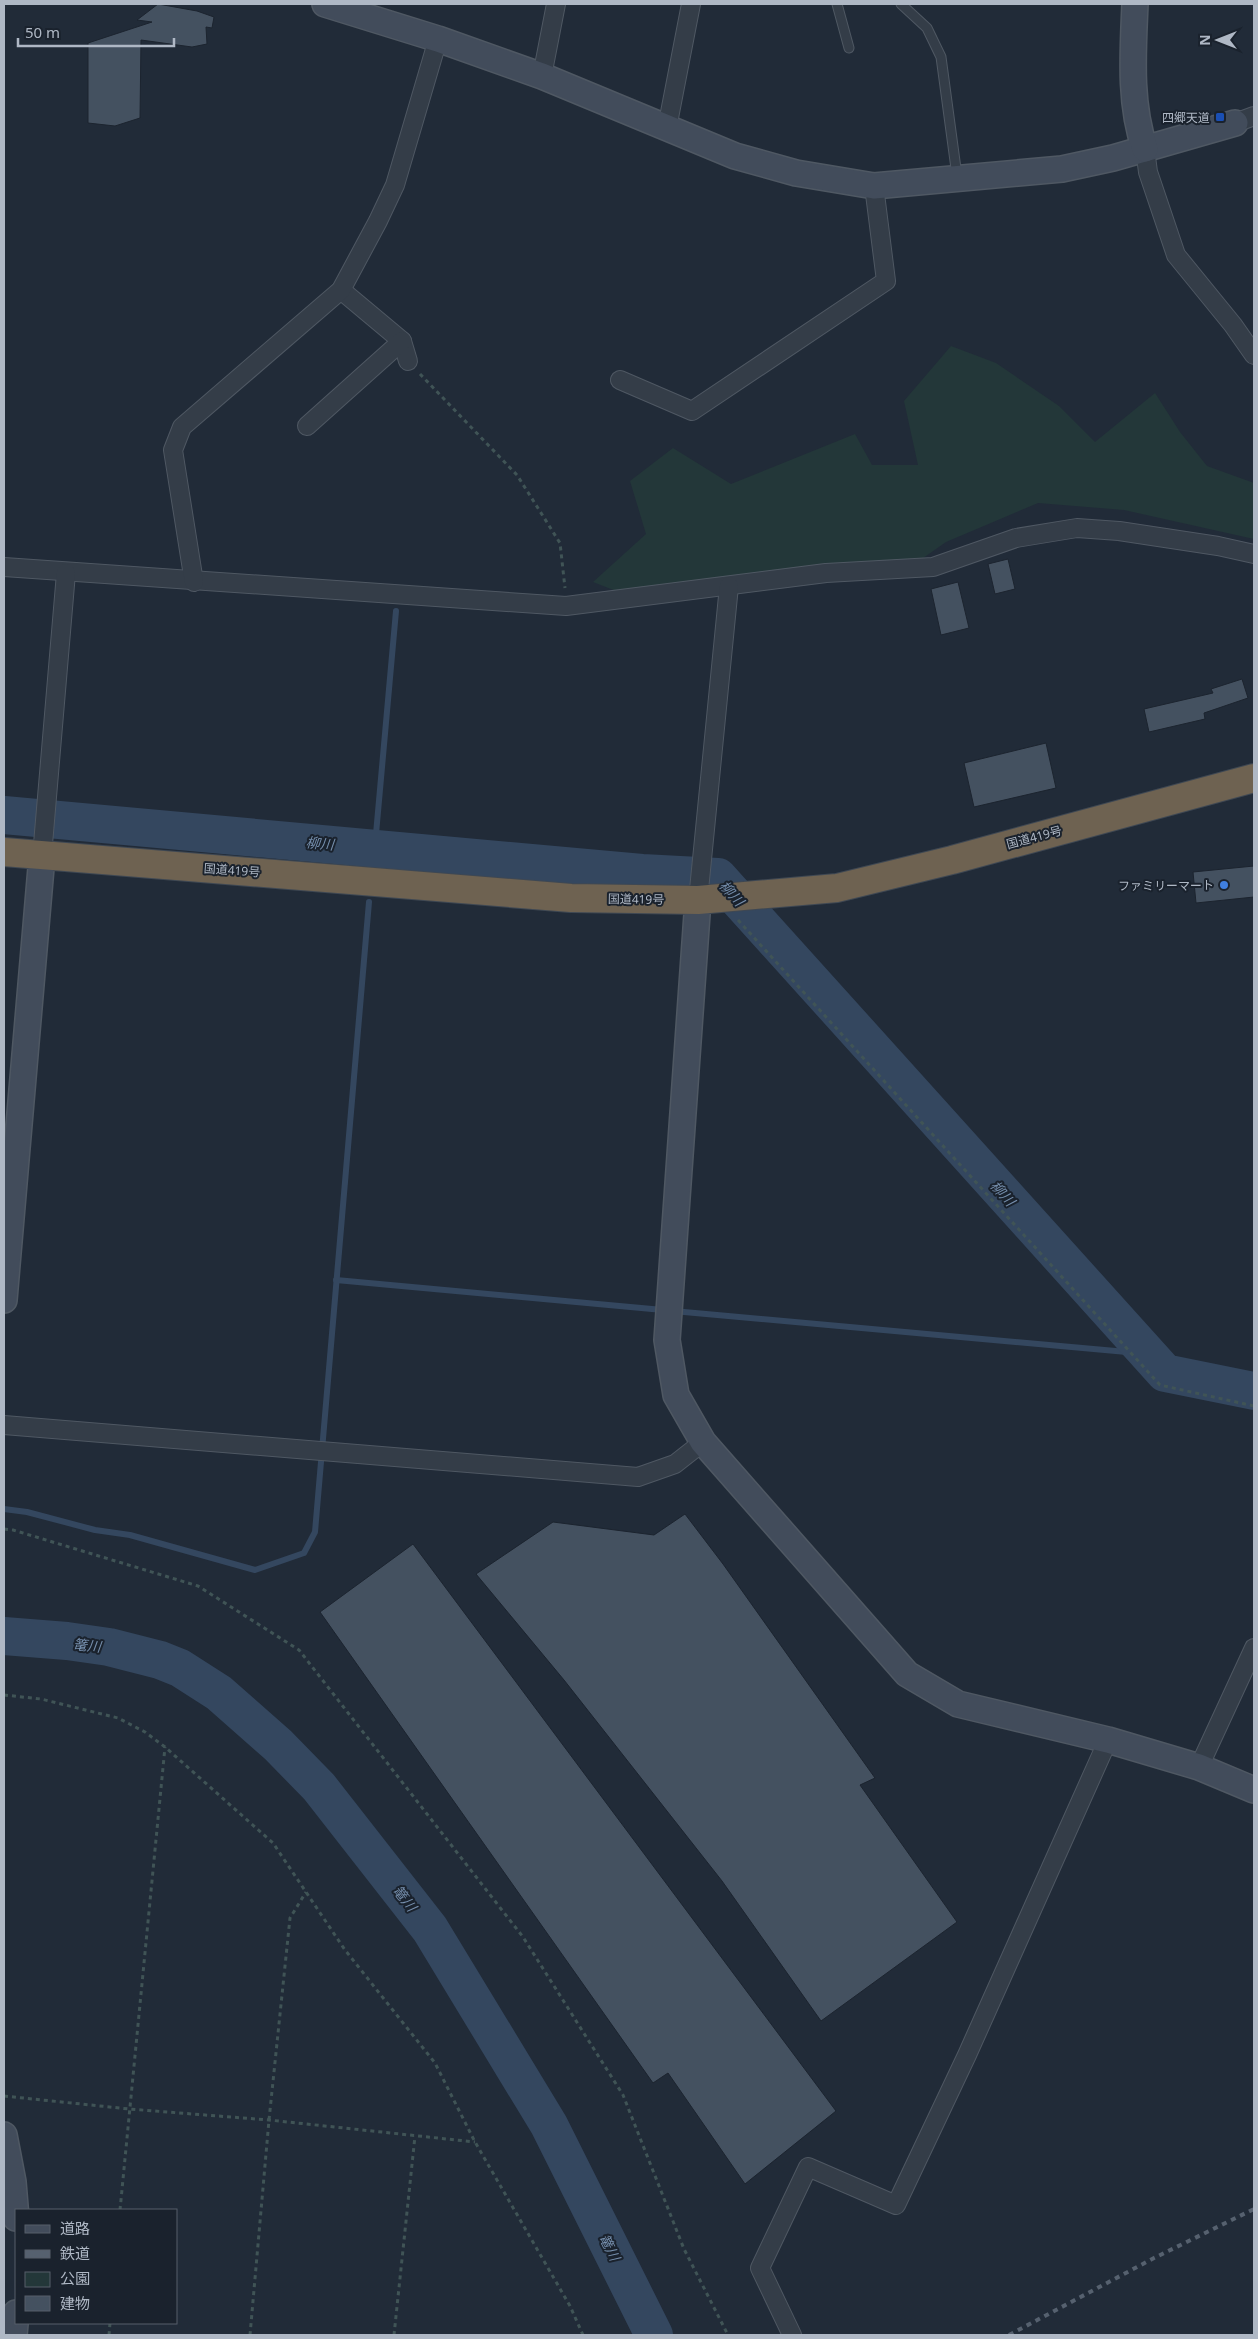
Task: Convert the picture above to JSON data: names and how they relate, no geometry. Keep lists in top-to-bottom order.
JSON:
{
  "streets": {
    "highway": ["国道419号"]
  },
  "water": ["柳川", "篭川"],
  "places": {
    "transit": ["四郷天道"],
    "other": ["ファミリーマート"]
  },
  "legend": [
    "道路",
    "鉄道",
    "公園",
    "建物"
  ],
  "scale_bar": "50 m",
  "north": "left"
}
